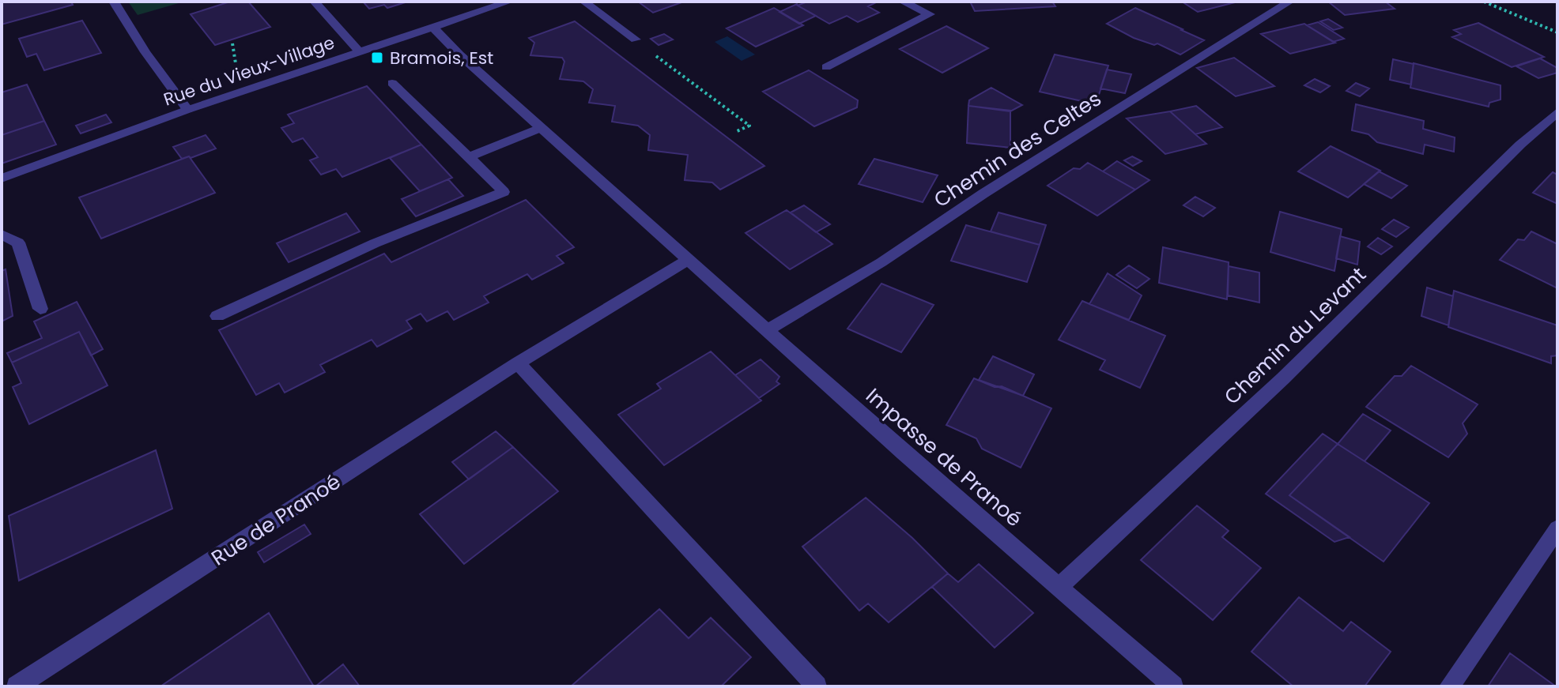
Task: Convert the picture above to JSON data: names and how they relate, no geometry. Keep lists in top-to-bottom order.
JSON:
{
  "streets": {
    "street": [
      "Rue du Vieux-Village",
      "Chemin des Celtes",
      "Chemin du Levant",
      "Impasse de Pranoé",
      "Rue de Pranoé"
    ]
  },
  "crossings": [
    ["Chemin des Celtes", "Impasse de Pranoé"],
    ["Chemin du Levant", "Impasse de Pranoé"],
    ["Impasse de Pranoé", "Rue de Pranoé"]
  ],
  "places": {
    "transit": ["Bramois, Est"]
  }
}
